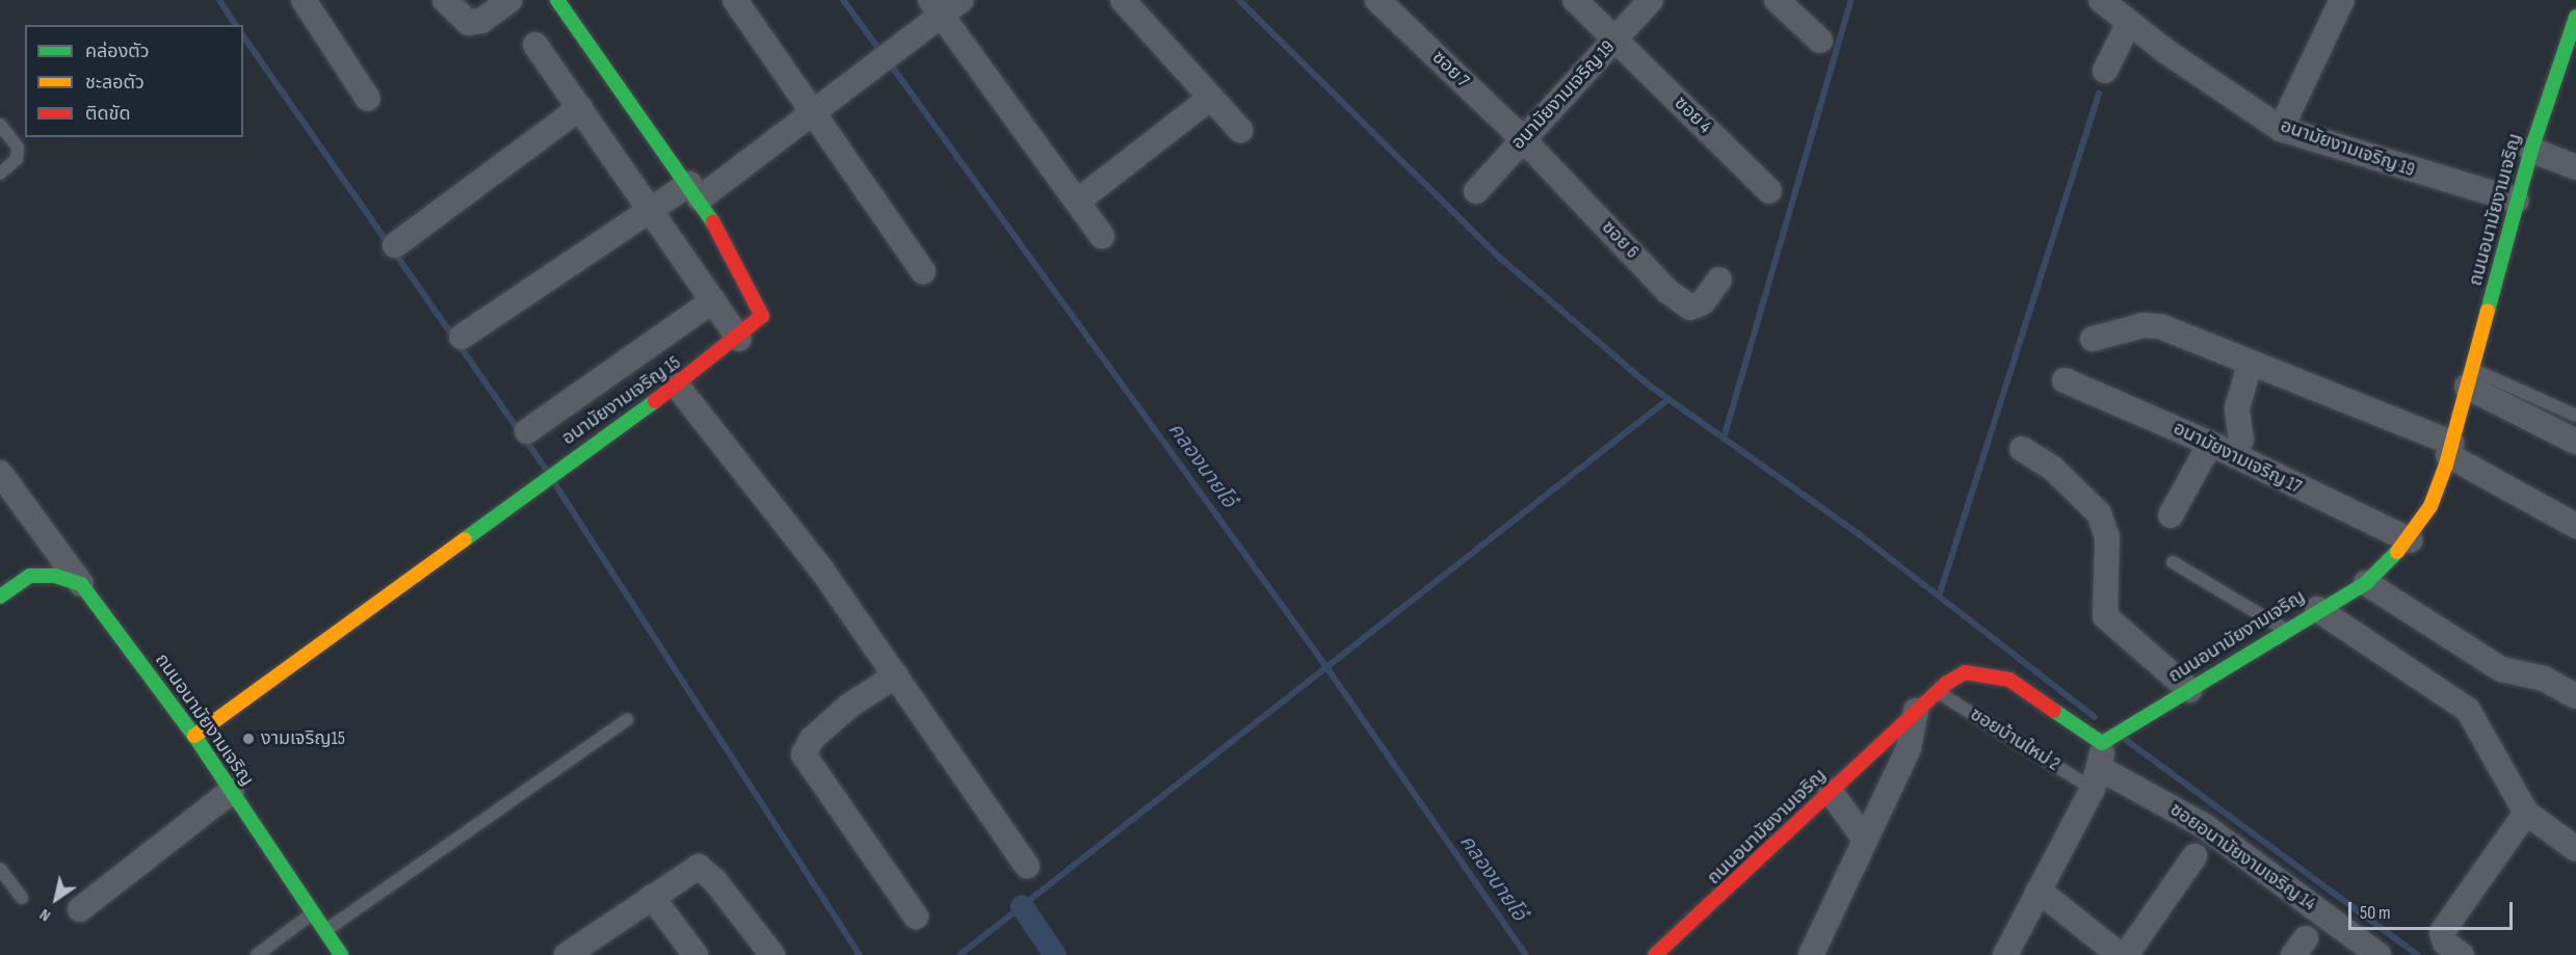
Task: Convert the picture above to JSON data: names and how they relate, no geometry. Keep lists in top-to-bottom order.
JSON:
{
  "streets": {
    "street": [
      "ซอย 7",
      "อนามัยงามเจริญ 19",
      "ซอย 4",
      "ถนนอนามัยงามเจริญ",
      "ซอย 6",
      "อนามัยงามเจริญ 15",
      "อนามัยงามเจริญ 17",
      "ซอยอนามัยงามเจริญ 14"
    ],
    "lane": ["ซอยบ้านใหม่ 2"]
  },
  "crossings": [
    ["ซอย 7", "อนามัยงามเจริญ 19"],
    ["ซอย 7", "ซอย 6"],
    ["อนามัยงามเจริญ 19", "ซอย 4"],
    ["อนามัยงามเจริญ 19", "ถนนอนามัยงามเจริญ"],
    ["อนามัยงามเจริญ 19", "ซอย 6"],
    ["ถนนอนามัยงามเจริญ", "อนามัยงามเจริญ 15"],
    ["ถนนอนามัยงามเจริญ", "อนามัยงามเจริญ 17"],
    ["ถนนอนามัยงามเจริญ", "ซอยบ้านใหม่ 2"],
    ["ซอยบ้านใหม่ 2", "ซอยอนามัยงามเจริญ 14"]
  ],
  "water": ["คลองนายโอ๋"],
  "places": ["งามเจริญ15"],
  "legend": ["คล่องตัว", "ชะลอตัว", "ติดขัด"],
  "scale_bar": "50 m",
  "north": "bottom left"
}
